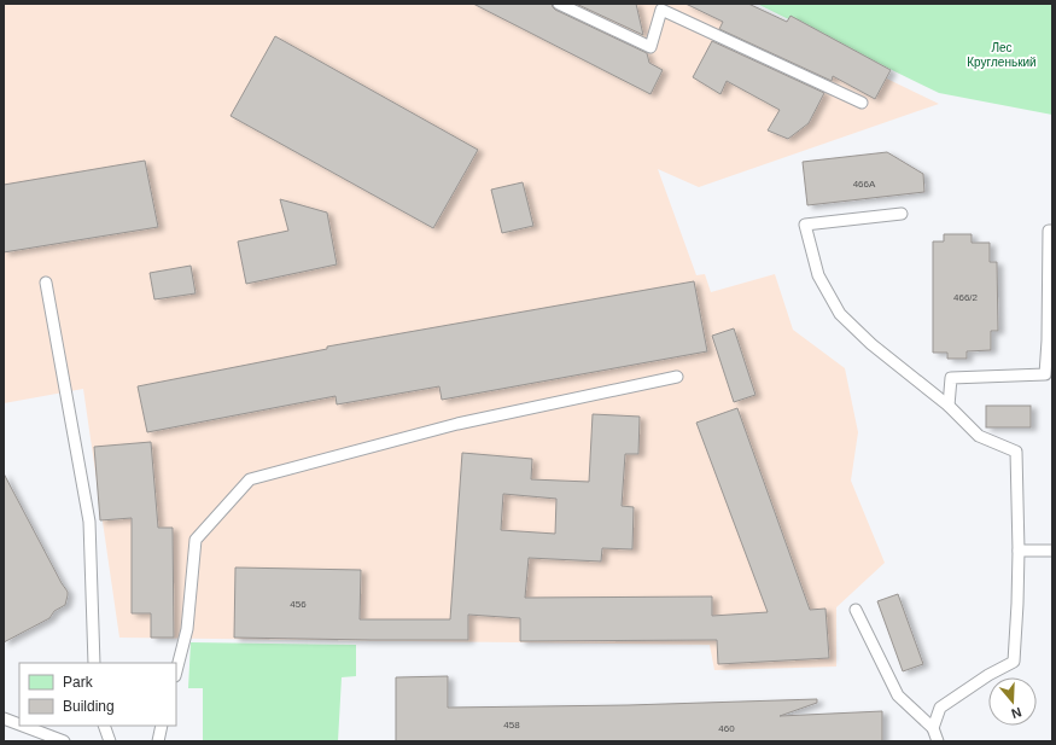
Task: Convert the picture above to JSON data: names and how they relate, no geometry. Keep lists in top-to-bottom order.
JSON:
{
  "parks": ["Лес Кругленький"],
  "house_numbers": [
    "466А",
    "466/2",
    "456",
    "458",
    "460"
  ],
  "legend": ["Park", "Building"],
  "north": "bottom"
}
